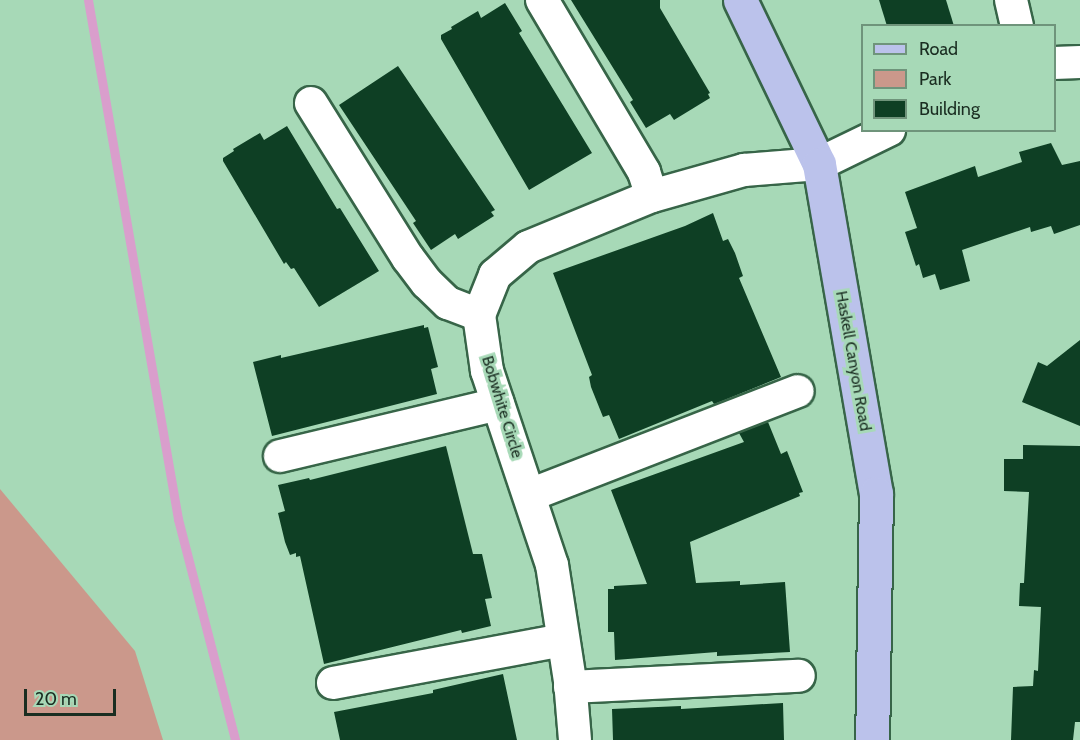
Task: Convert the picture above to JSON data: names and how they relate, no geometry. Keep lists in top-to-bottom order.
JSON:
{
  "streets": {
    "main road": ["Haskell Canyon Road"],
    "street": ["Bobwhite Circle"]
  },
  "crossings": [
    ["Haskell Canyon Road", "Bobwhite Circle"]
  ],
  "legend": ["Road", "Park", "Building"],
  "scale_bar": "20 m"
}
